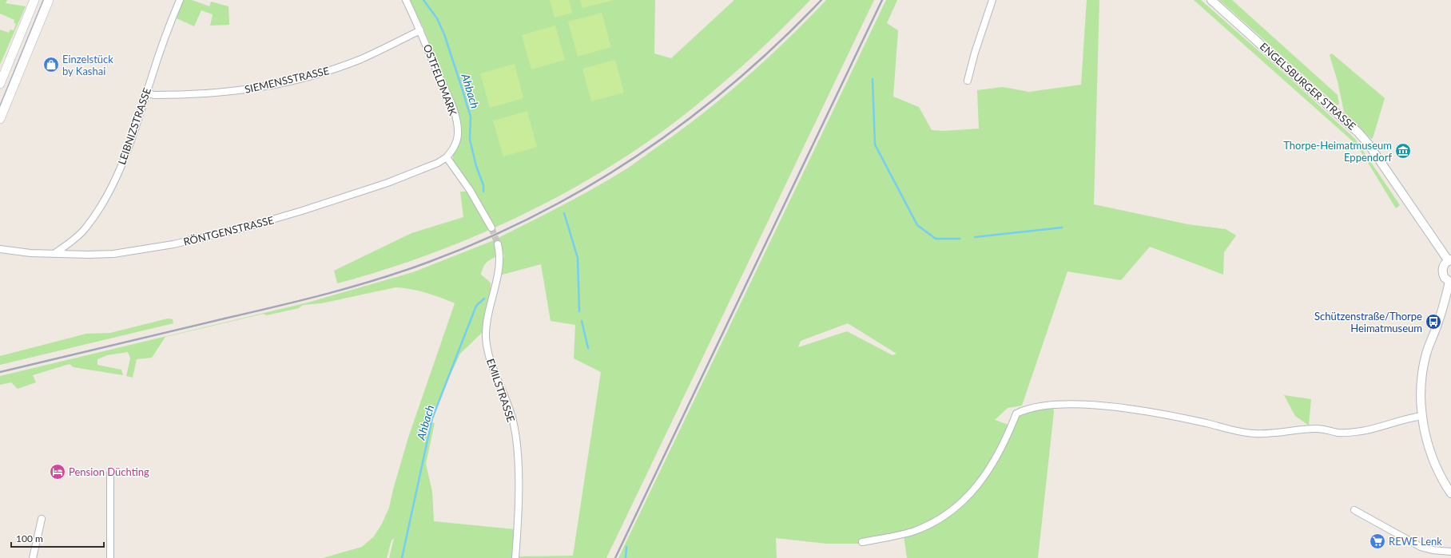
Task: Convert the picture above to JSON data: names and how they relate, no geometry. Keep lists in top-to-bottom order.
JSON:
{
  "streets": {
    "street": [
      "SIEMENSSTRASSE",
      "OSTFELDMARK",
      "ENGELSBURGER STRASSE",
      "LEIBNIZSTRASSE",
      "RÖNTGENSTRASSE",
      "EMILSTRASSE"
    ]
  },
  "crossings": [
    ["SIEMENSSTRASSE", "OSTFELDMARK"],
    ["SIEMENSSTRASSE", "LEIBNIZSTRASSE"],
    ["OSTFELDMARK", "RÖNTGENSTRASSE"],
    ["LEIBNIZSTRASSE", "RÖNTGENSTRASSE"]
  ],
  "water": ["Ahbach"],
  "places": {
    "shop": ["Einzelstück by Kashai"],
    "museum": ["Thorpe-Heimatmuseum Eppendorf"],
    "bus stop": ["Schützenstraße/Thorpe Heimatmuseum"],
    "hotel": ["Pension Düchting"],
    "supermarket": ["REWE Lenk"]
  },
  "scale_bar": "100 m"
}
